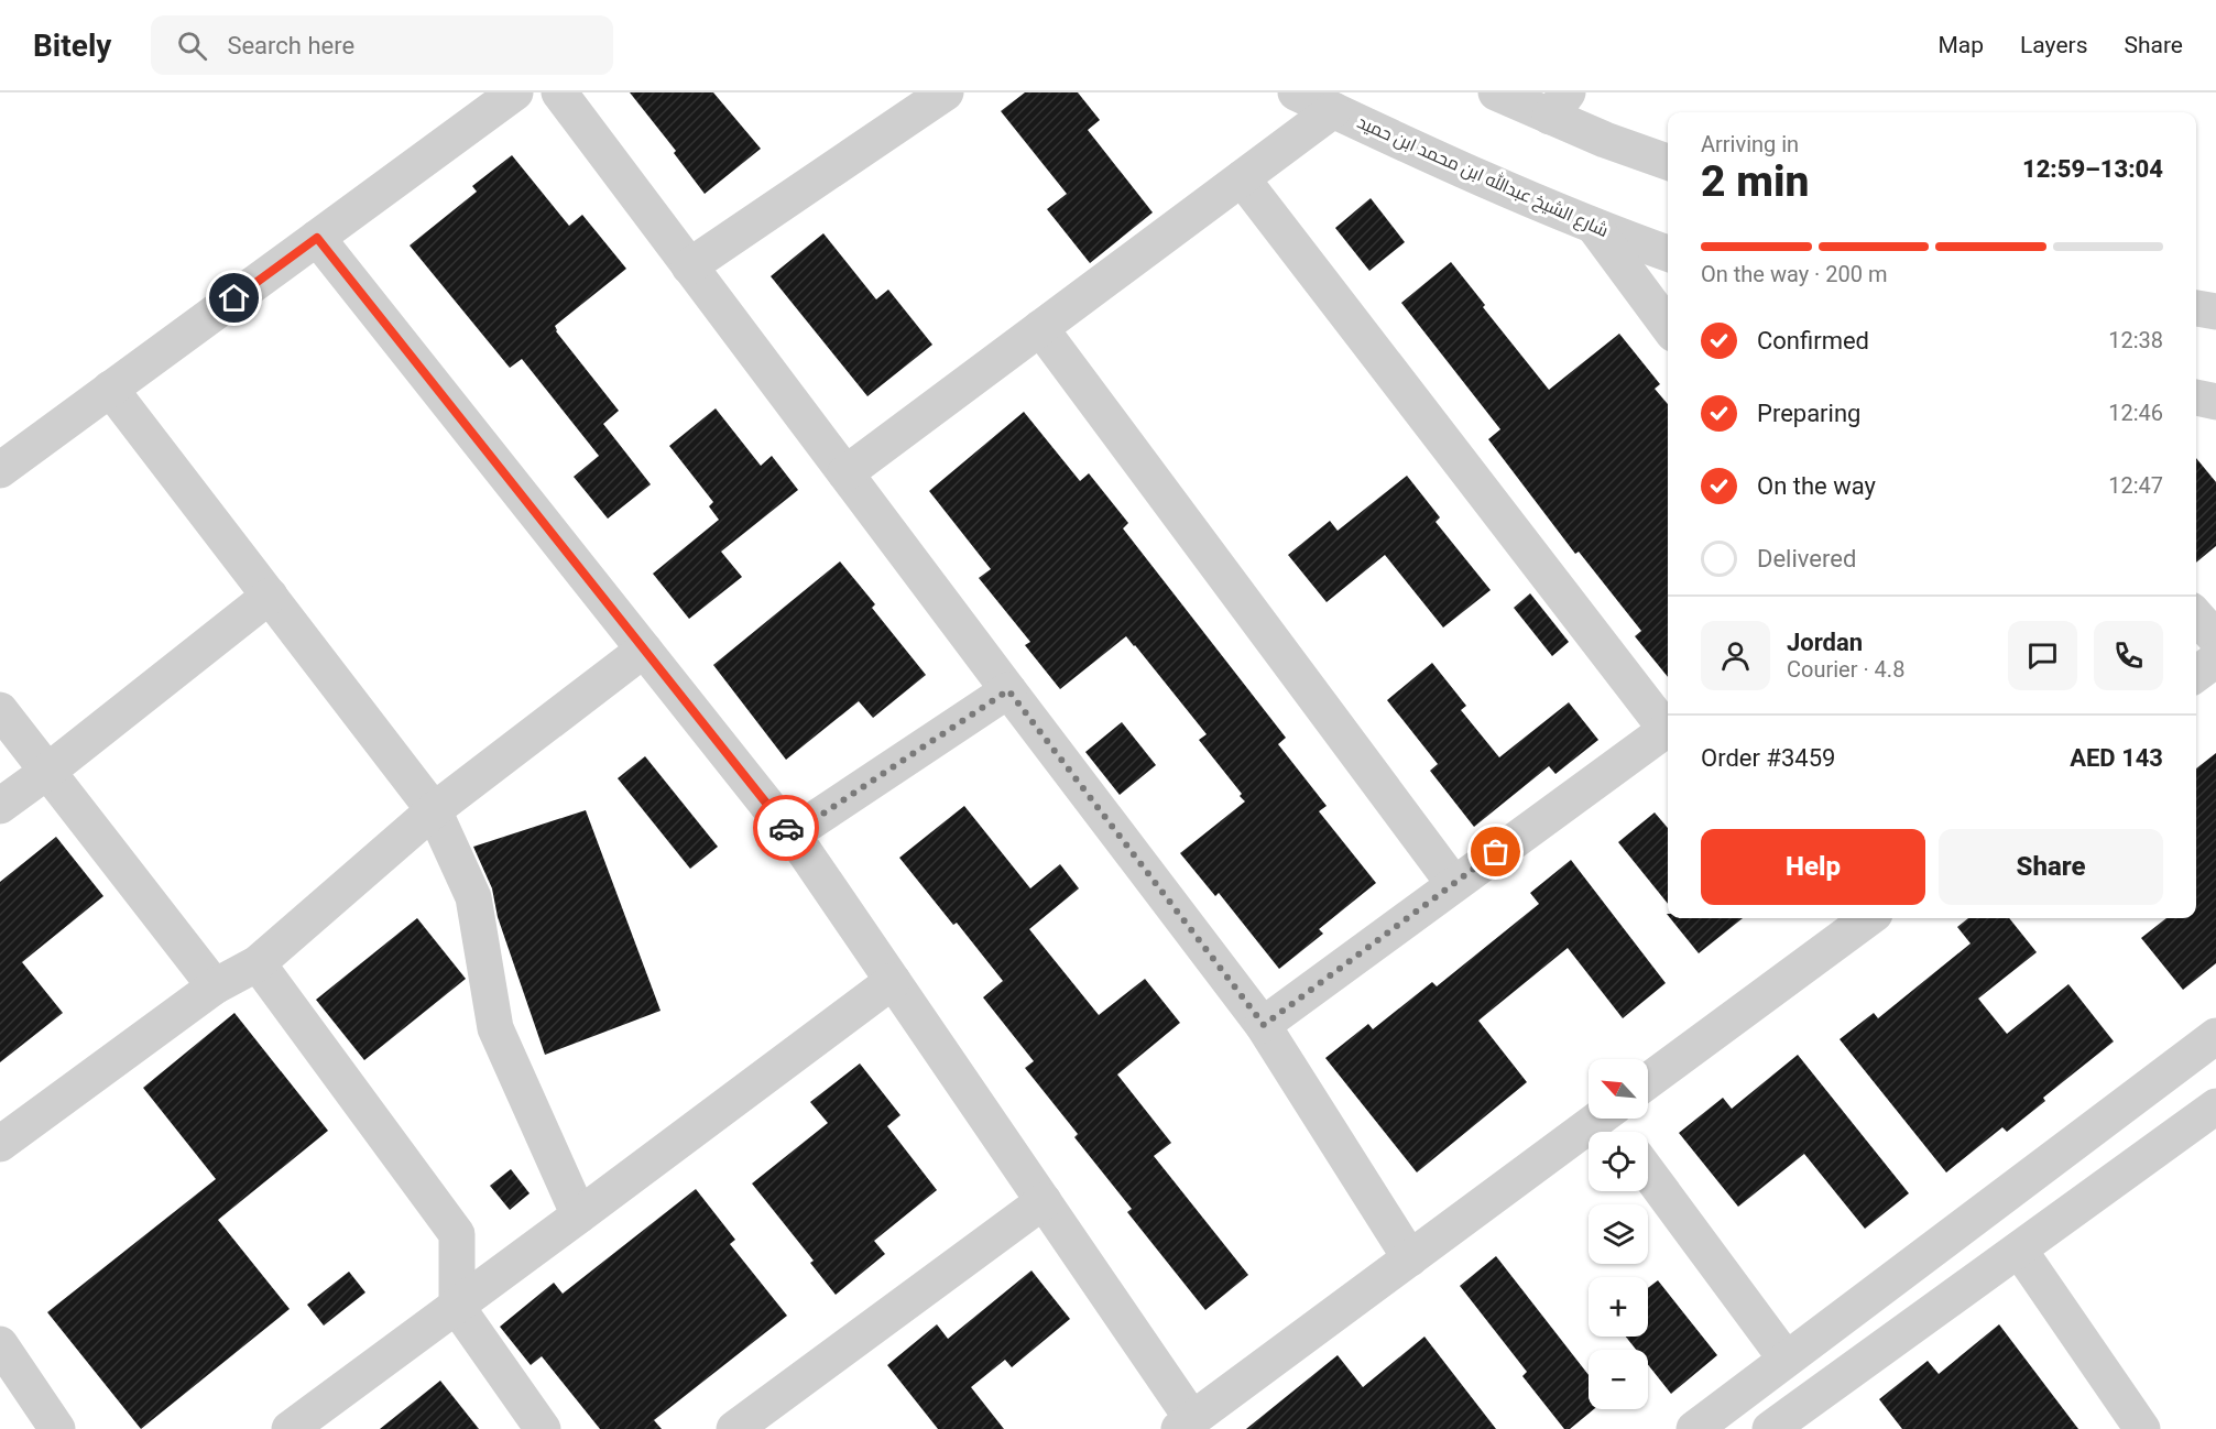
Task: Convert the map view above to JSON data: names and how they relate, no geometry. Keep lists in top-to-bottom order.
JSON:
{
  "streets": {
    "street": ["شارع الشيخ عبدالله ابن محمد ابن حميد"]
  },
  "north": "top left",
  "page": {
    "header": "Bitely",
    "search": "Search here",
    "nav": ["Map", "Layers", "Share"],
    "heading": ["2 min", "Arriving in", "12:59–13:04"],
    "panel": [
      "Jordan",
      "Courier · 4.8",
      "Order #3459",
      "AED 143"
    ],
    "bar": "On the way · 200 m",
    "list": [
      ["Confirmed", "12:38"],
      ["Preparing", "12:46"],
      ["On the way", "12:47"],
      "Delivered"
    ],
    "buttons": ["Help", "Share"],
    "map_buttons": ["+", "−"]
  }
}
